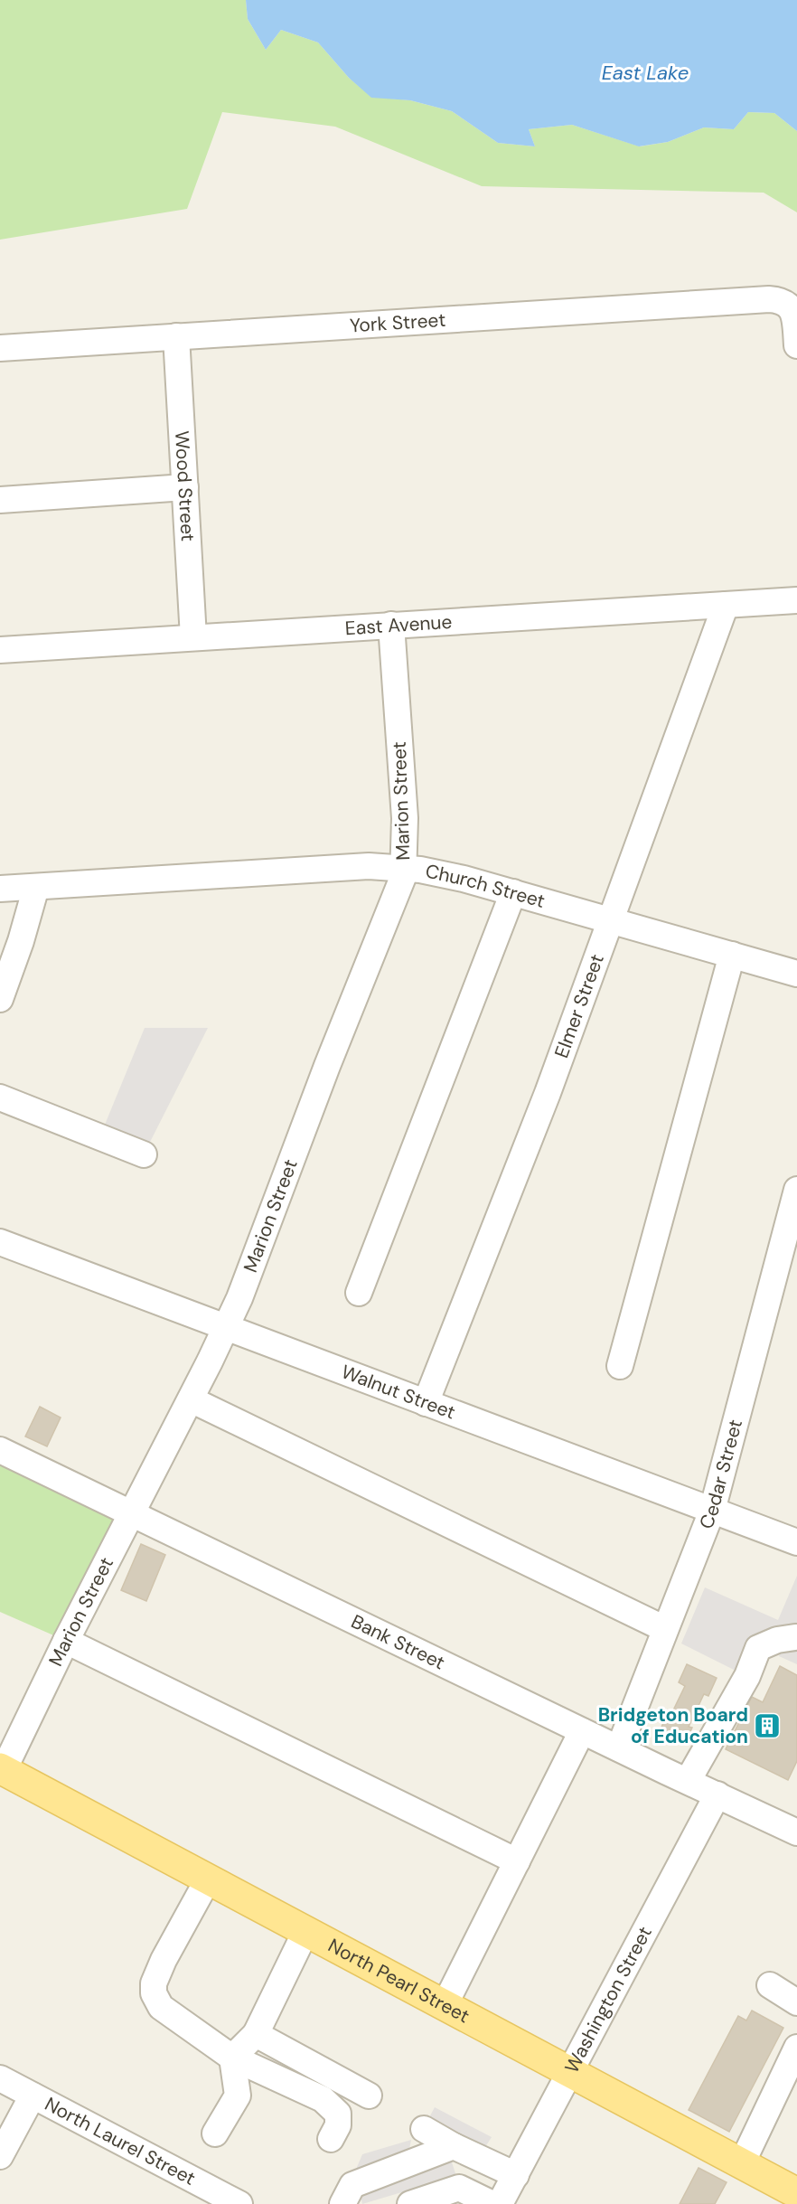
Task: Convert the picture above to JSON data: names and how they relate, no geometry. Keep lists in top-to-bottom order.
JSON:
{
  "streets": {
    "main road": ["North Pearl Street"],
    "street": [
      "York Street",
      "Wood Street",
      "East Avenue",
      "Marion Street",
      "Church Street",
      "Elmer Street",
      "Walnut Street",
      "Cedar Street",
      "Bank Street",
      "Washington Street",
      "North Laurel Street"
    ]
  },
  "crossings": [
    ["York Street", "Wood Street"],
    ["Wood Street", "East Avenue"],
    ["East Avenue", "Marion Street"],
    ["East Avenue", "Elmer Street"],
    ["Marion Street", "Church Street"],
    ["Marion Street", "Walnut Street"],
    ["Marion Street", "Bank Street"],
    ["Marion Street", "North Pearl Street"],
    ["Church Street", "Elmer Street"],
    ["Elmer Street", "Walnut Street"],
    ["Walnut Street", "Cedar Street"],
    ["Cedar Street", "Bank Street"],
    ["Bank Street", "Washington Street"],
    ["North Pearl Street", "Washington Street"]
  ],
  "water": ["East Lake"],
  "places": {
    "building": ["Bridgeton Board of Education"]
  }
}
